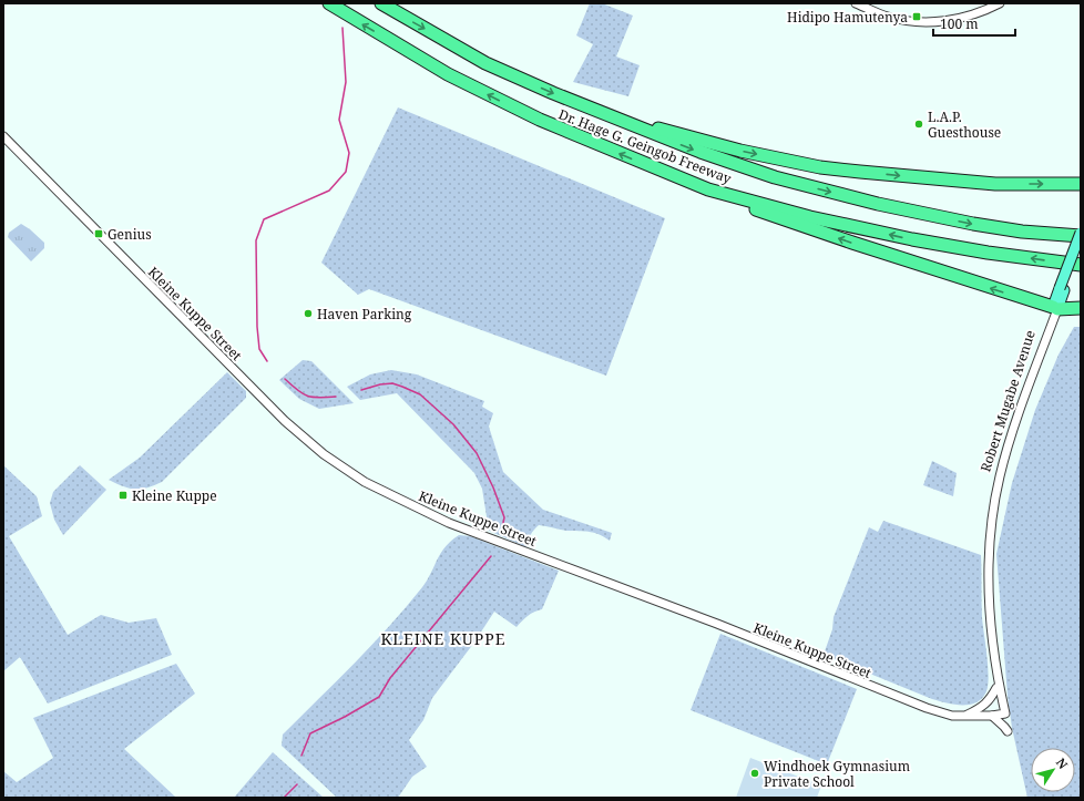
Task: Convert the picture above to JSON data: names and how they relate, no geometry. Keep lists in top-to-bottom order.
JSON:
{
  "streets": {
    "highway": ["Dr. Hage G. Geingob Freeway"],
    "main road": ["Robert Mugabe Avenue"],
    "street": ["Kleine Kuppe Street"]
  },
  "crossings": [
    ["Kleine Kuppe Street", "Robert Mugabe Avenue"]
  ],
  "districts": ["KLEINE KUPPE"],
  "places": {
    "transit": ["Hidipo Hamutenya", "Genius", "Kleine Kuppe"],
    "other": ["L.A.P. Guesthouse", "Haven Parking", "Windhoek Gymnasium Private School"]
  },
  "scale_bar": "100 m",
  "north": "top right"
}
